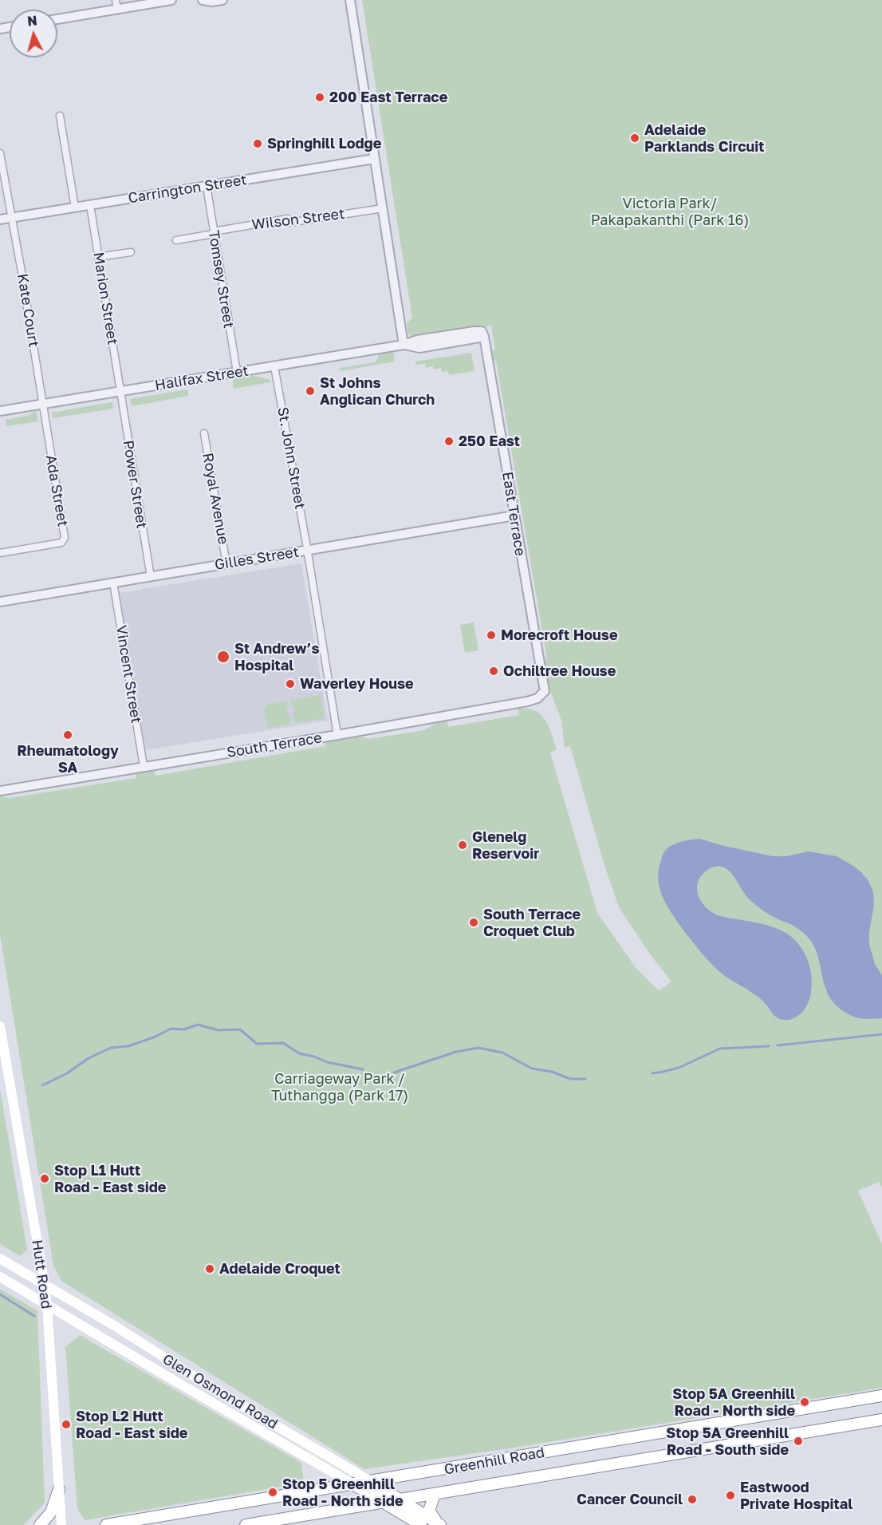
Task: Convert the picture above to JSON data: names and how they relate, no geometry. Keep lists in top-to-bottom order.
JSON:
{
  "streets": {
    "highway": ["Glen Osmond Road", "Greenhill Road"],
    "main road": ["Hutt Road"],
    "street": [
      "Carrington Street",
      "Wilson Street",
      "Tomsey Street",
      "Marion Street",
      "Kate Court",
      "Halifax Street",
      "St. John Street",
      "Power Street",
      "Ada Street",
      "Royal Avenue",
      "East Terrace",
      "Gilles Street",
      "Vincent Street",
      "South Terrace"
    ]
  },
  "crossings": [
    ["Carrington Street", "Tomsey Street"],
    ["Carrington Street", "Marion Street"],
    ["Carrington Street", "Kate Court"],
    ["Wilson Street", "Tomsey Street"],
    ["Tomsey Street", "Halifax Street"],
    ["Marion Street", "Halifax Street"],
    ["Marion Street", "Power Street"],
    ["Kate Court", "Halifax Street"],
    ["Kate Court", "Ada Street"],
    ["Halifax Street", "St. John Street"],
    ["Halifax Street", "Power Street"],
    ["Halifax Street", "Ada Street"],
    ["Halifax Street", "East Terrace"],
    ["St. John Street", "Gilles Street"],
    ["St. John Street", "South Terrace"],
    ["Power Street", "Gilles Street"],
    ["Royal Avenue", "Gilles Street"],
    ["East Terrace", "Gilles Street"],
    ["East Terrace", "South Terrace"],
    ["Gilles Street", "Vincent Street"],
    ["Vincent Street", "South Terrace"],
    ["Hutt Road", "Glen Osmond Road"],
    ["Glen Osmond Road", "Greenhill Road"]
  ],
  "parks": ["Victoria Park/ Pakapakanthi (Park 16)", "Carriageway Park / Tuthangga (Park 17)"],
  "places": [
    "200 East Terrace",
    "Adelaide Parklands Circuit",
    "Springhill Lodge",
    "St Johns Anglican Church",
    "250 East",
    "Morecroft House",
    "St Andrew’s Hospital",
    "Ochiltree House",
    "Waverley House",
    "Rheumatology SA",
    "Glenelg Reservoir",
    "South Terrace Croquet Club",
    "Stop L1 Hutt Road - East side",
    "Adelaide Croquet",
    "Stop 5A Greenhill Road - North side",
    "Stop L2 Hutt Road - East side",
    "Stop 5A Greenhill Road - South side",
    "Stop 5 Greenhill Road - North side",
    "Eastwood Private Hospital",
    "Cancer Council"
  ],
  "north": "top"
}
